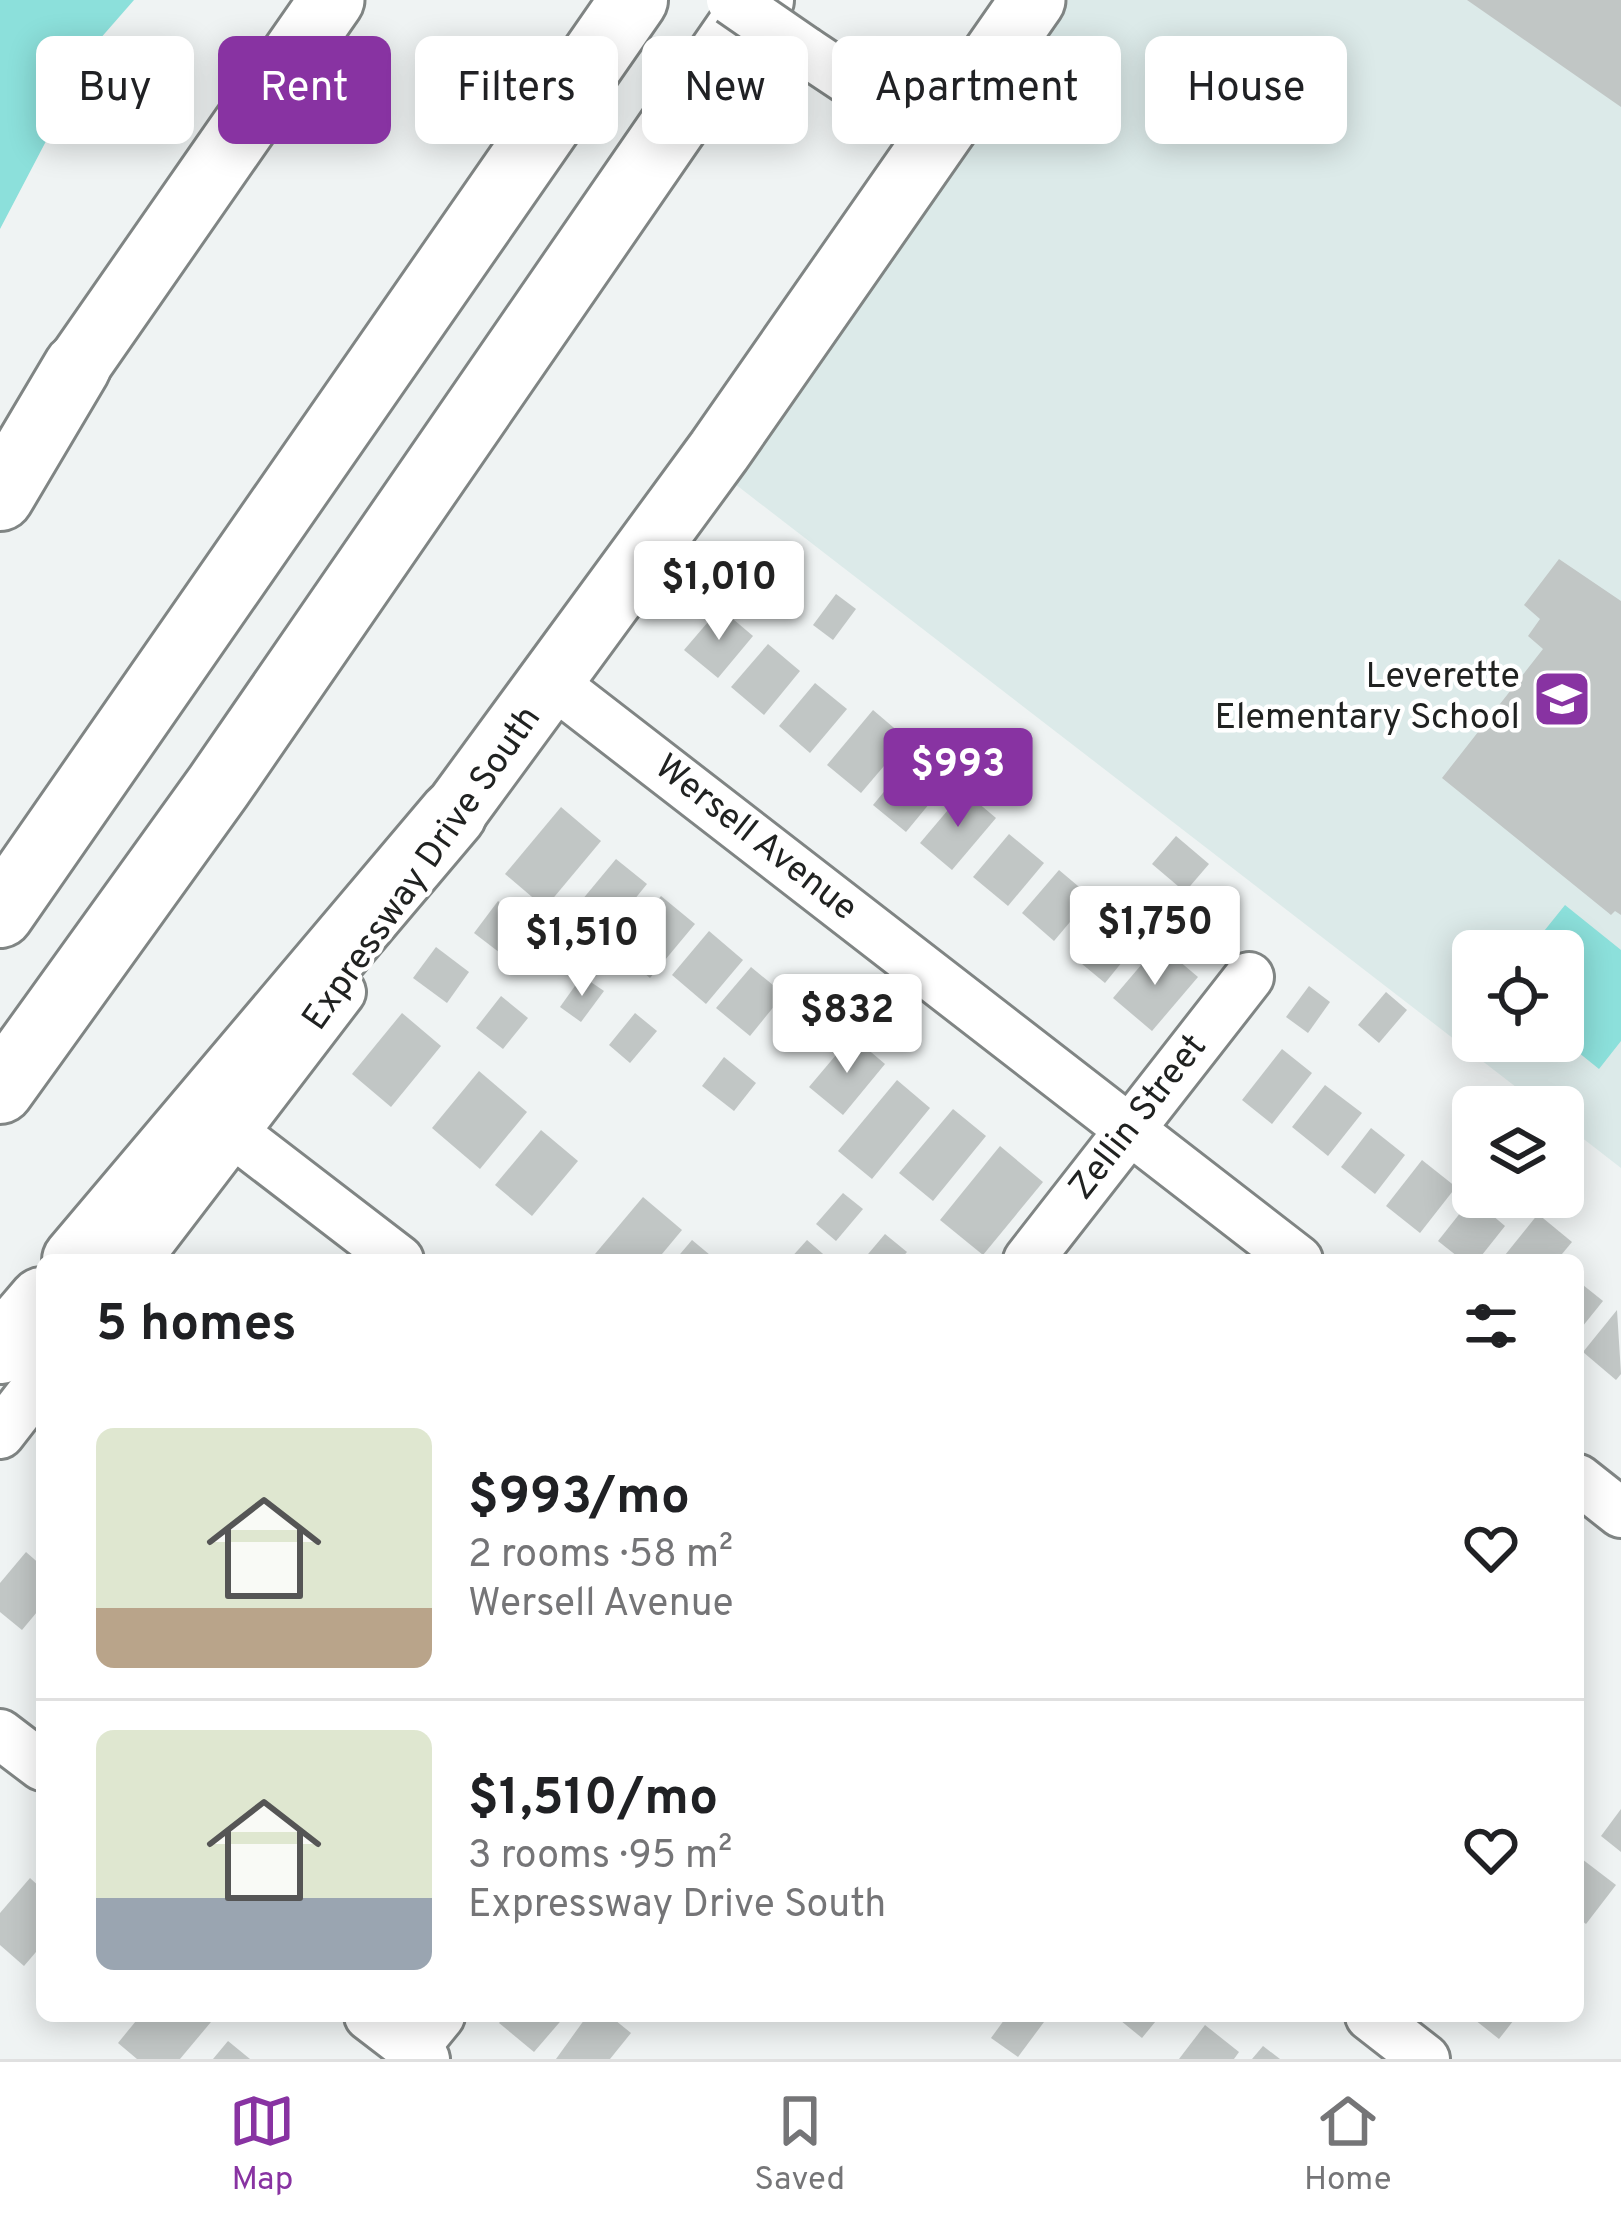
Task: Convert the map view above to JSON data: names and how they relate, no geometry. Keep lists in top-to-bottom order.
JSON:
{
  "streets": {
    "main road": ["Expressway Drive South"],
    "street": ["Wersell Avenue", "Zellin Street"]
  },
  "crossings": [
    ["Wersell Avenue", "Expressway Drive South"],
    ["Wersell Avenue", "Zellin Street"]
  ],
  "places": {
    "school or university": ["Leverette Elementary School"]
  },
  "page": {
    "chip": [
      "Buy",
      "Rent",
      "Filters",
      "New",
      "Apartment",
      "House"
    ],
    "price": [
      "$1,010",
      "$993",
      "$1,750",
      "$1,510",
      "$832"
    ],
    "heading": "5 homes",
    "list": [
      {
        "name": "$993/mo",
        "note": "2 rooms · 58 m² · Wersell Avenue"
      },
      {
        "name": "$1,510/mo",
        "note": "3 rooms · 95 m² · Expressway Drive South"
      }
    ],
    "tabs": ["Map", "Saved", "Home"]
  }
}
